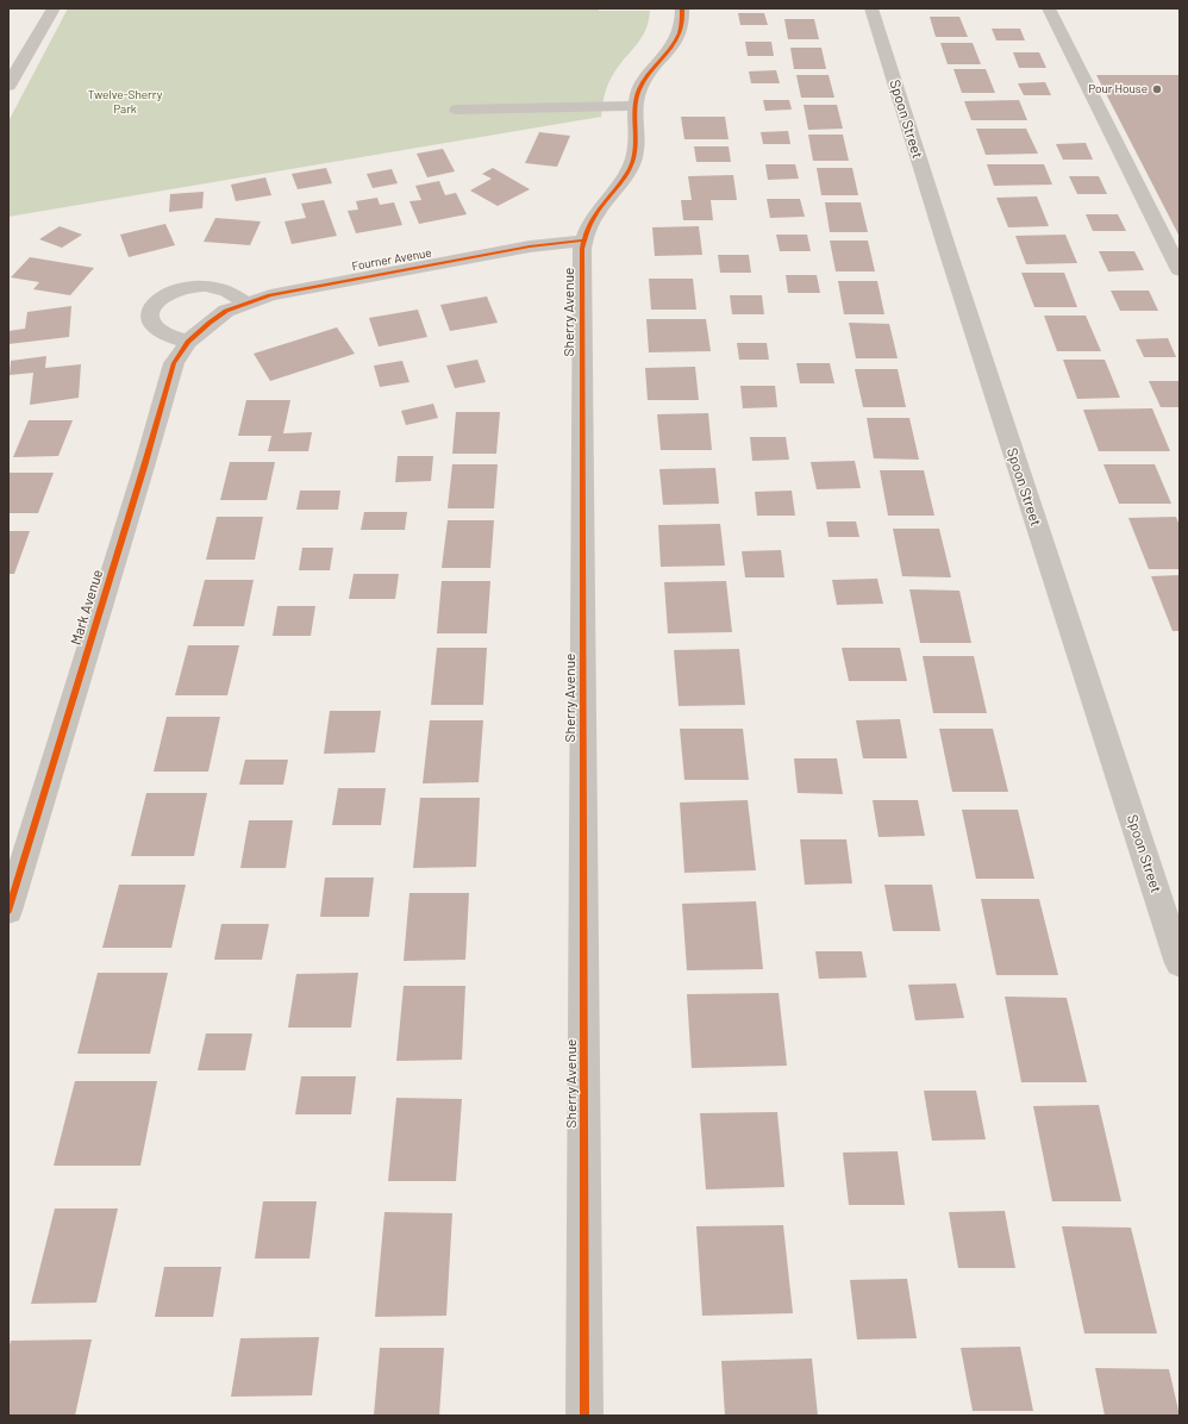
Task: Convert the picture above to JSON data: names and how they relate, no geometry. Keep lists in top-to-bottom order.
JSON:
{
  "streets": {
    "street": [
      "Spoon Street",
      "Fourner Avenue",
      "Sherry Avenue",
      "Mark Avenue"
    ]
  },
  "crossings": [
    ["Fourner Avenue", "Sherry Avenue"],
    ["Fourner Avenue", "Mark Avenue"]
  ],
  "parks": ["Twelve-Sherry Park"],
  "places": ["Pour House"]
}
